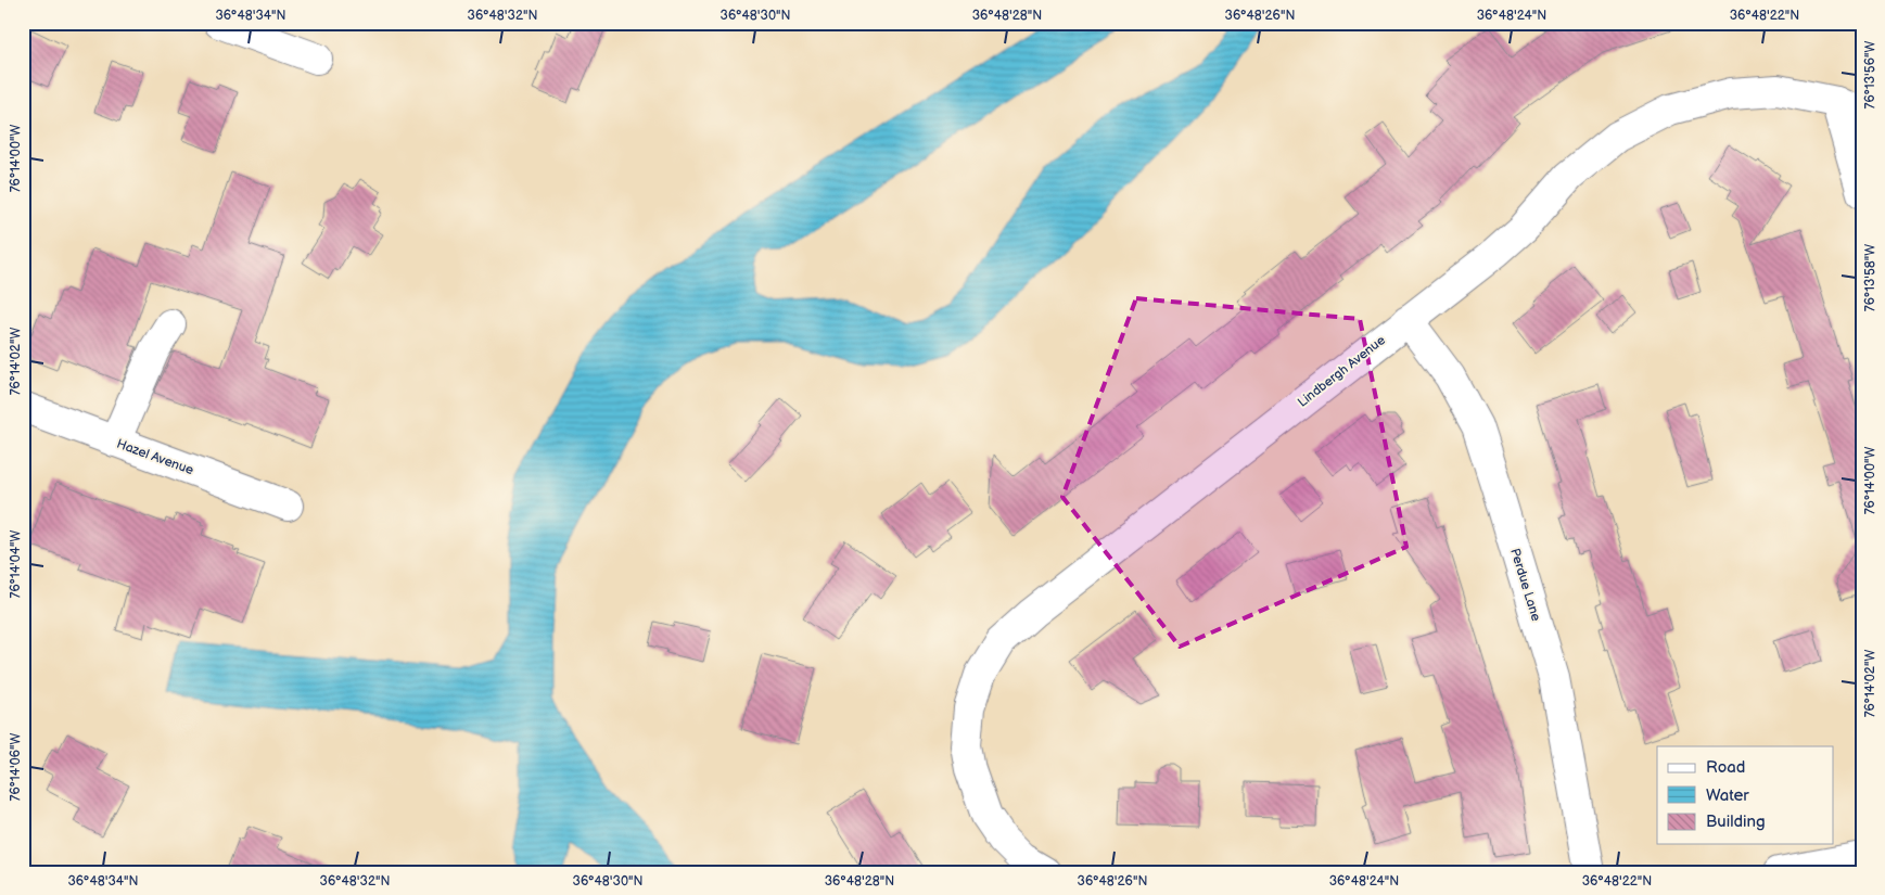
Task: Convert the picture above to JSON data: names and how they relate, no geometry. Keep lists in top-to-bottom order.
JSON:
{
  "streets": {
    "street": ["Lindbergh Avenue", "Hazel Avenue", "Perdue Lane"]
  },
  "crossings": [
    ["Lindbergh Avenue", "Perdue Lane"]
  ],
  "legend": ["Road", "Water", "Building"],
  "coordinates": [
    "36°48'34\"N",
    "36°48'32\"N",
    "36°48'30\"N",
    "36°48'28\"N",
    "36°48'26\"N",
    "36°48'24\"N",
    "36°48'22\"N",
    "76°13'56\"W",
    "76°14'00\"W",
    "76°13'58\"W",
    "76°14'02\"W",
    "76°14'04\"W",
    "76°14'06\"W"
  ]
}
